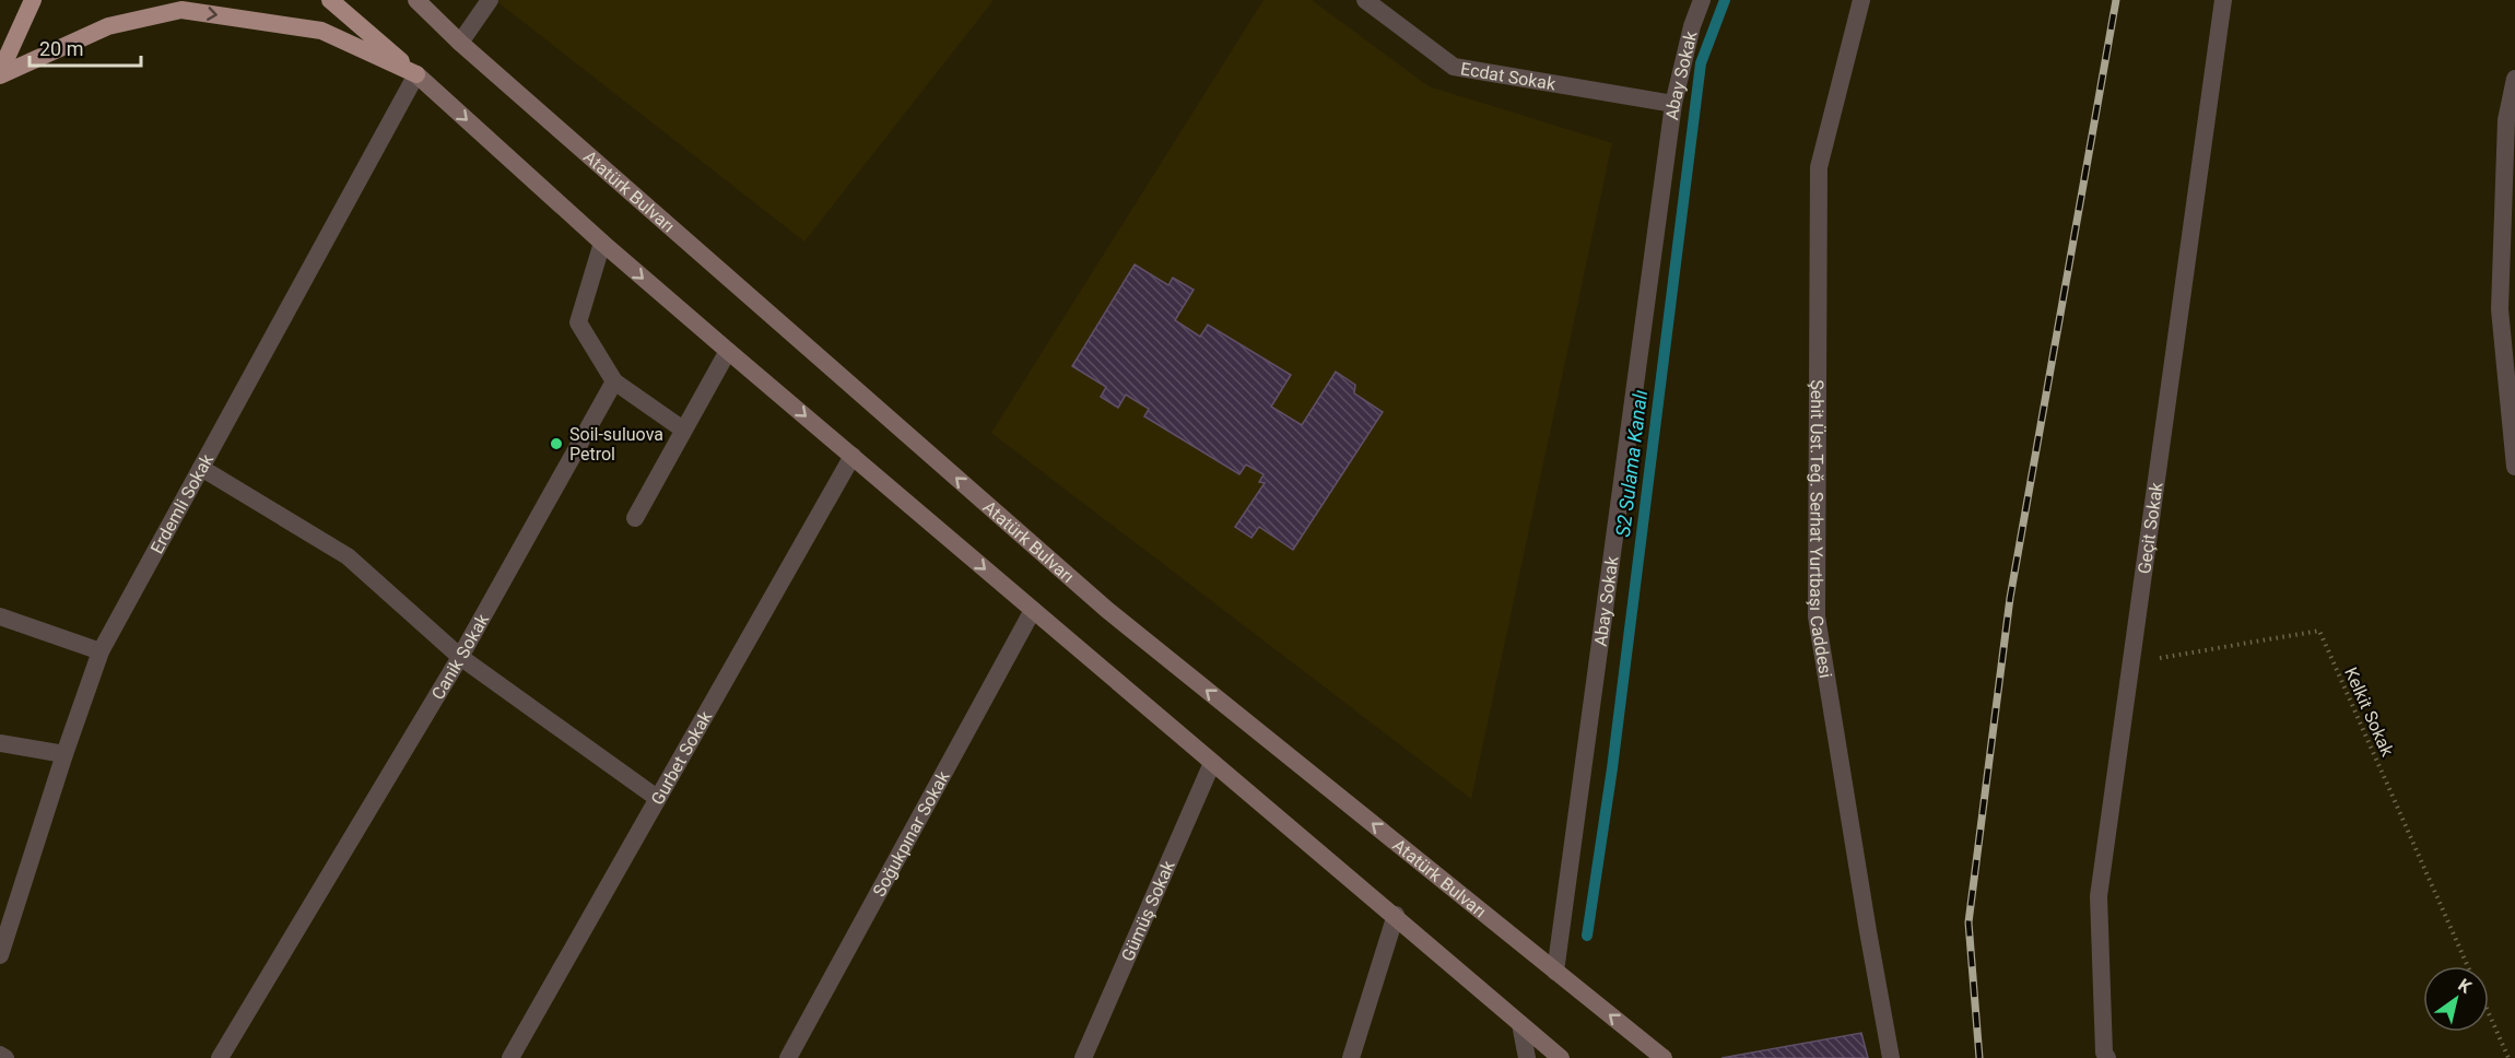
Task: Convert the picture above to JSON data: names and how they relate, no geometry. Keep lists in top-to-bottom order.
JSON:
{
  "streets": {
    "main road": ["Atatürk Bulvarı"],
    "street": [
      "Abay Sokak",
      "Ecdat Sokak",
      "Erdemli Sokak",
      "Şehit Üst.Teğ. Serhat Yurtbaşı Caddesi",
      "Geçit Sokak",
      "Canik Sokak",
      "Gurbet Sokak",
      "Soğukpınar Sokak",
      "Gümüş Sokak"
    ],
    "path": ["Kelkit Sokak"]
  },
  "crossings": [
    ["Abay Sokak", "Ecdat Sokak"],
    ["Abay Sokak", "Atatürk Bulvarı"],
    ["Geçit Sokak", "Kelkit Sokak"]
  ],
  "water": ["S2 Sulama Kanalı"],
  "places": ["Soil-suluova Petrol"],
  "scale_bar": "20 m",
  "north": "top right"
}
